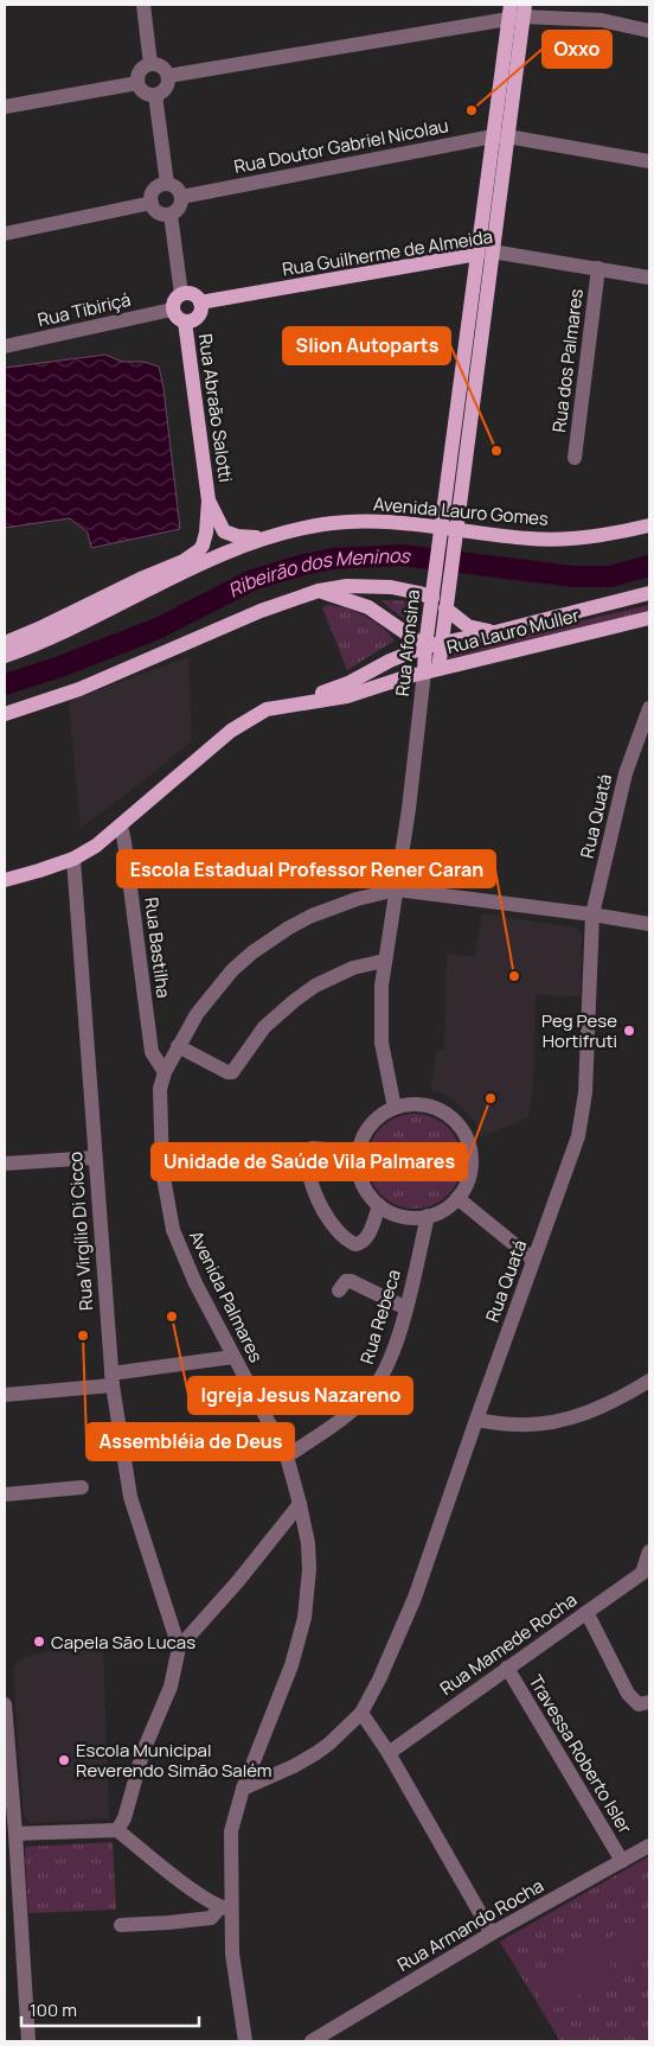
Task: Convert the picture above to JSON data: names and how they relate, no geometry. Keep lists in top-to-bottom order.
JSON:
{
  "streets": {
    "main road": [
      "Rua Guilherme de Almeida",
      "Rua Abraão Salotti",
      "Avenida Lauro Gomes",
      "Rua Lauro Muller",
      "Rua Afonsina"
    ],
    "street": [
      "Rua Doutor Gabriel Nicolau",
      "Rua Tibiriçá",
      "Rua dos Palmares",
      "Rua Quatá",
      "Rua Bastilha",
      "Rua Virgílio Di Cicco",
      "Avenida Palmares",
      "Rua Rebeca",
      "Rua Mamede Rocha",
      "Travessa Roberto Isler",
      "Rua Armando Rocha"
    ]
  },
  "crossings": [
    ["Rua Doutor Gabriel Nicolau", "Rua Afonsina"],
    ["Rua Guilherme de Almeida", "Rua Tibiriçá"],
    ["Rua Guilherme de Almeida", "Rua dos Palmares"],
    ["Rua Guilherme de Almeida", "Rua Abraão Salotti"],
    ["Rua Guilherme de Almeida", "Rua Afonsina"],
    ["Rua Tibiriçá", "Rua Abraão Salotti"],
    ["Rua Abraão Salotti", "Avenida Lauro Gomes"],
    ["Avenida Lauro Gomes", "Rua Afonsina"],
    ["Rua Lauro Muller", "Rua Afonsina"],
    ["Rua Lauro Muller", "Rua Bastilha"],
    ["Rua Lauro Muller", "Rua Virgílio Di Cicco"],
    ["Rua Afonsina", "Avenida Palmares"],
    ["Rua Afonsina", "Rua Rebeca"],
    ["Rua Quatá", "Avenida Palmares"],
    ["Rua Bastilha", "Avenida Palmares"],
    ["Avenida Palmares", "Rua Rebeca"],
    ["Rua Mamede Rocha", "Travessa Roberto Isler"],
    ["Travessa Roberto Isler", "Rua Armando Rocha"]
  ],
  "water": ["Ribeirão dos Meninos"],
  "places": [
    "Oxxo",
    "Slion Autoparts",
    "Escola Estadual Professor Rener Caran",
    "Peg Pese Hortifruti",
    "Unidade de Saúde Vila Palmares",
    "Igreja Jesus Nazareno",
    "Assembléia de Deus",
    "Capela São Lucas",
    "Escola Municipal Reverendo Simão Salém"
  ],
  "scale_bar": "100 m"
}
